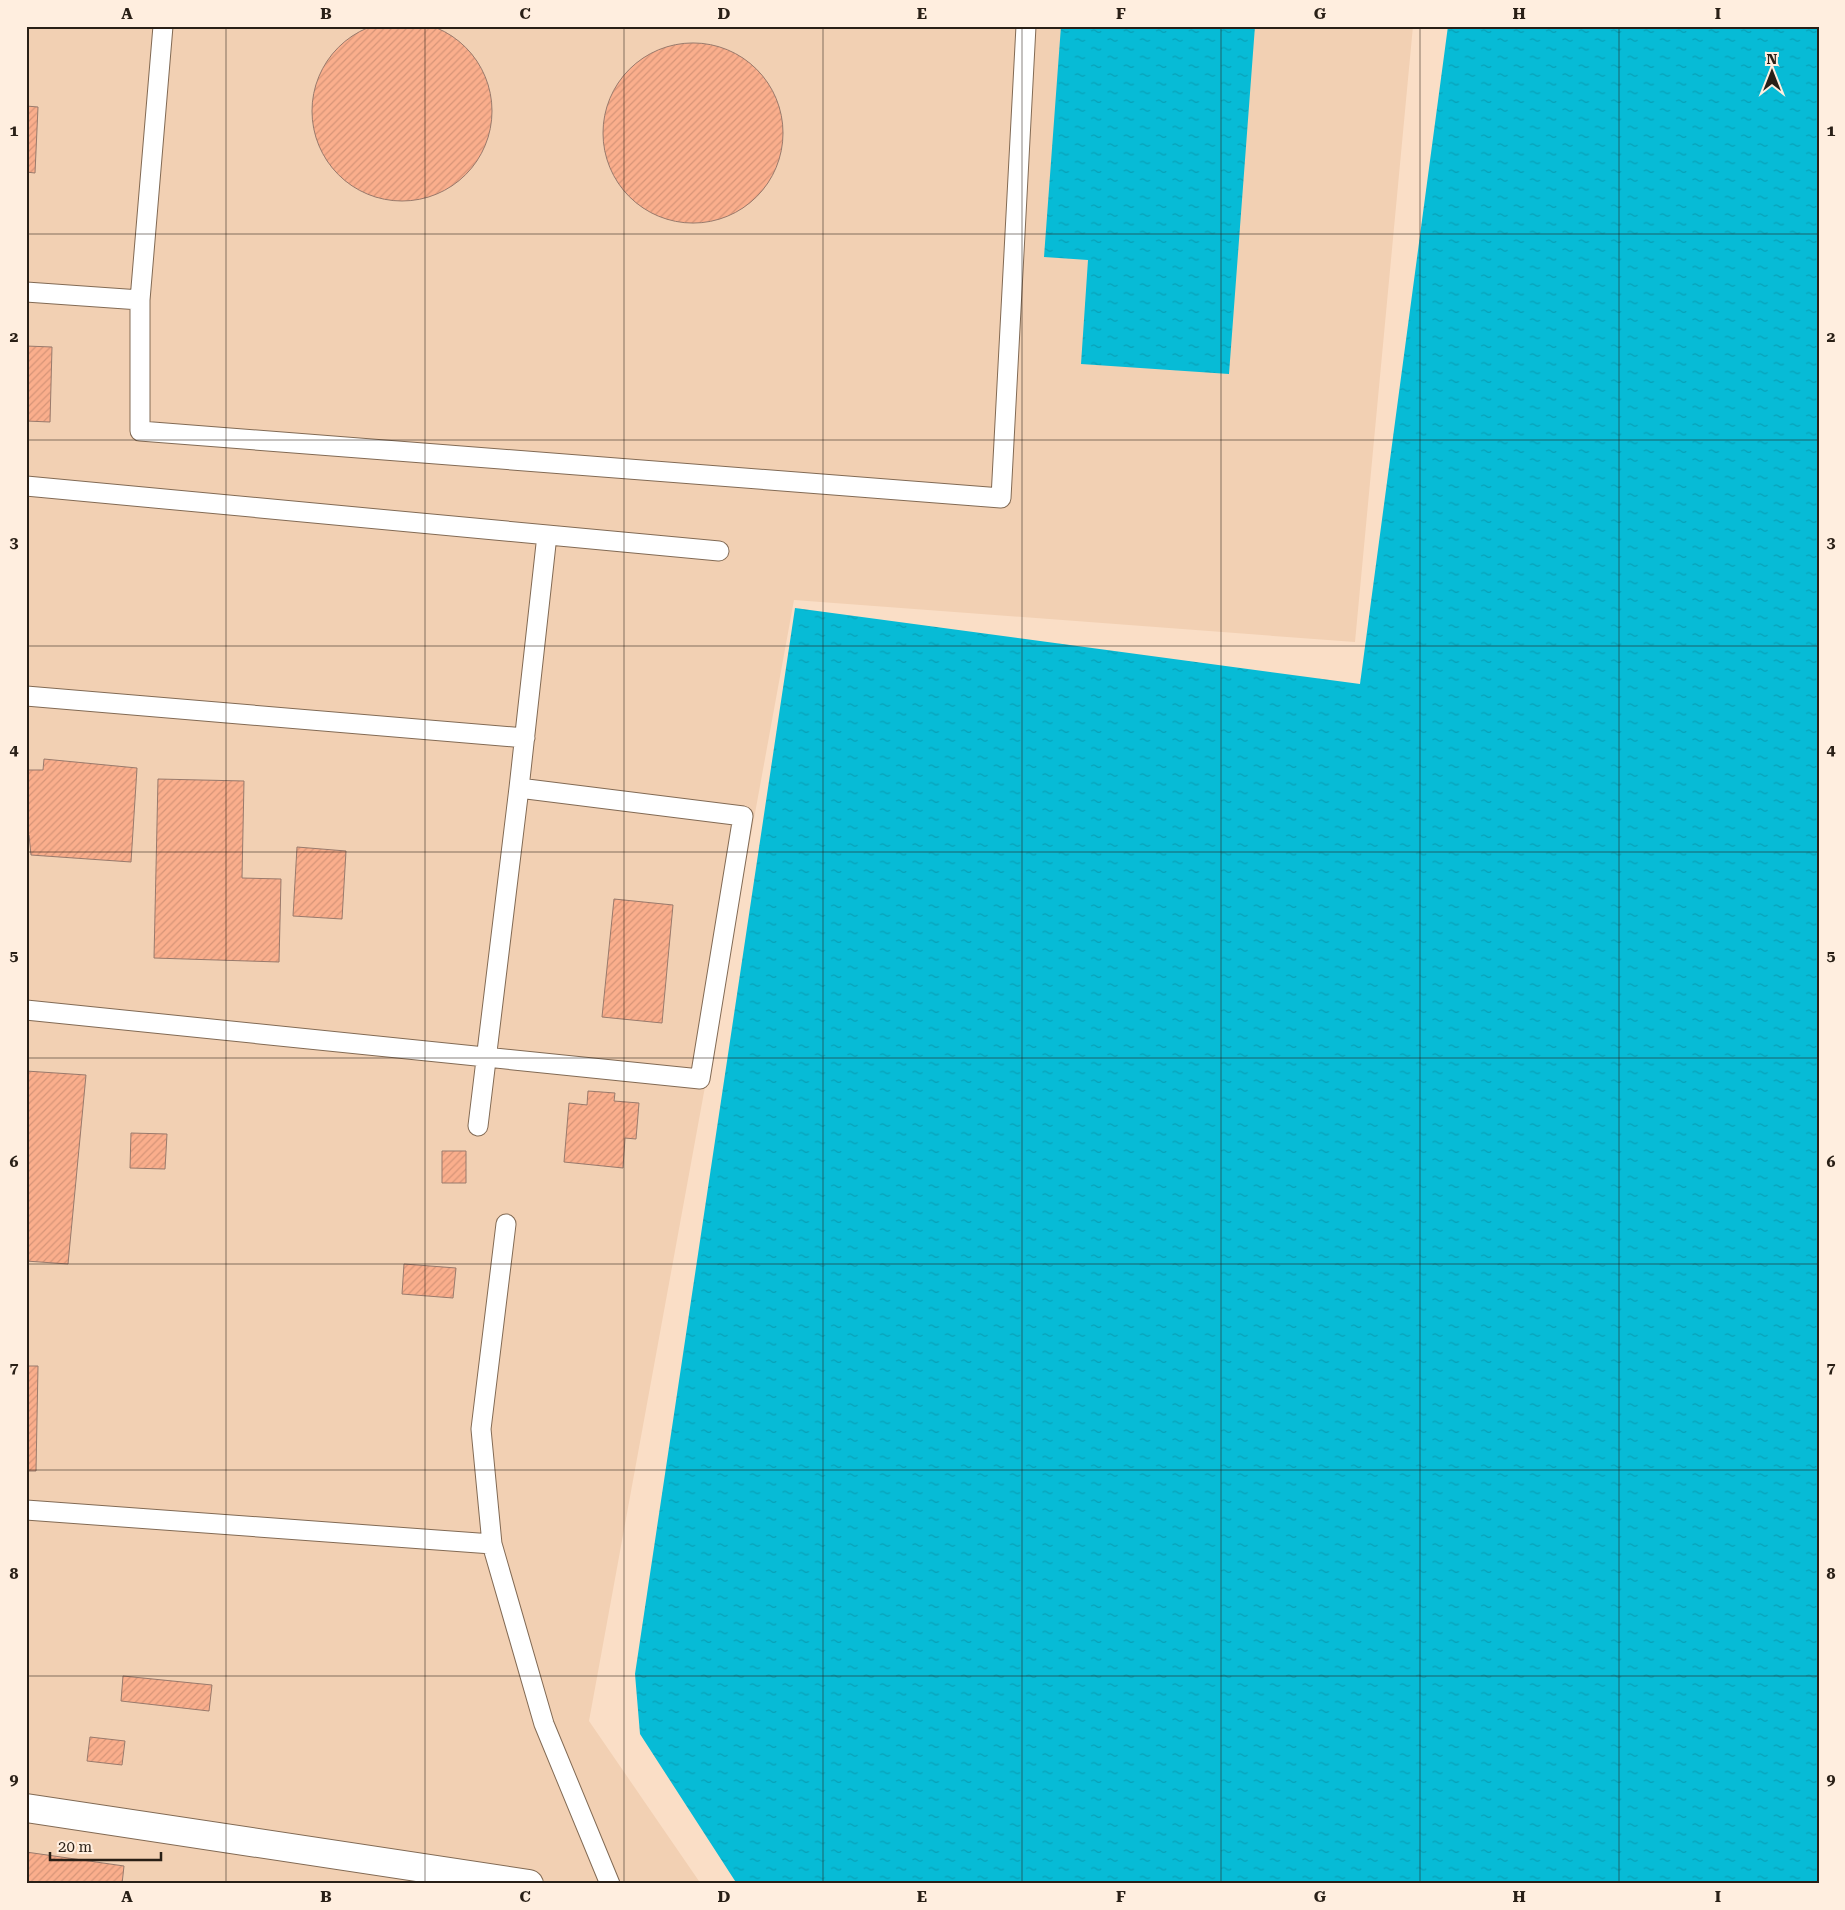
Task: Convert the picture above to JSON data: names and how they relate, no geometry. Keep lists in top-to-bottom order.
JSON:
{
  "scale_bar": "20 m",
  "north": "top",
  "grid": {
    "columns": [
      "A",
      "B",
      "C",
      "D",
      "E",
      "F",
      "G",
      "H",
      "I"
    ],
    "rows": [
      "1",
      "2",
      "3",
      "4",
      "5",
      "6",
      "7",
      "8",
      "9"
    ]
  }
}
